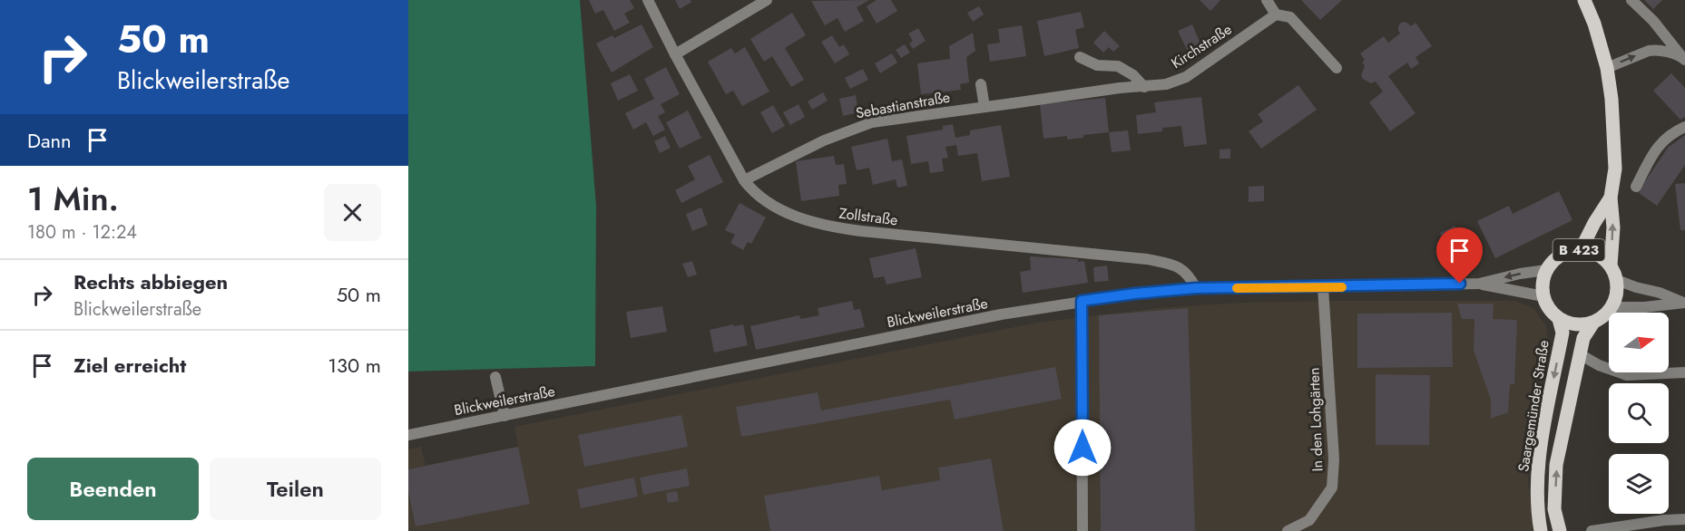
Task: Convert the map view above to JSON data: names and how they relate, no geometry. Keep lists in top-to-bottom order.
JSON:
{
  "streets": {
    "main road": ["B 423", "Saargemünder Straße"],
    "street": [
      "Kirchstraße",
      "Sebastianstraße",
      "Zollstraße",
      "Blickweilerstraße",
      "In den Lohgärten"
    ]
  },
  "crossings": [
    ["Kirchstraße", "Sebastianstraße"],
    ["Sebastianstraße", "Zollstraße"],
    ["Zollstraße", "Blickweilerstraße"],
    ["B 423", "Blickweilerstraße"],
    ["B 423", "Saargemünder Straße"],
    ["Blickweilerstraße", "Saargemünder Straße"],
    ["Blickweilerstraße", "In den Lohgärten"]
  ],
  "north": "right",
  "page": {
    "turn": ["50 m", "Blickweilerstraße"],
    "then": "Dann",
    "heading": ["1 Min.", "180 m · 12:24"],
    "list": [
      {
        "name": "Rechts abbiegen",
        "note": "Blickweilerstraße",
        "value": "50 m"
      },
      {
        "name": "Ziel erreicht",
        "value": "130 m"
      }
    ],
    "buttons": ["Beenden", "Teilen"]
  }
}
